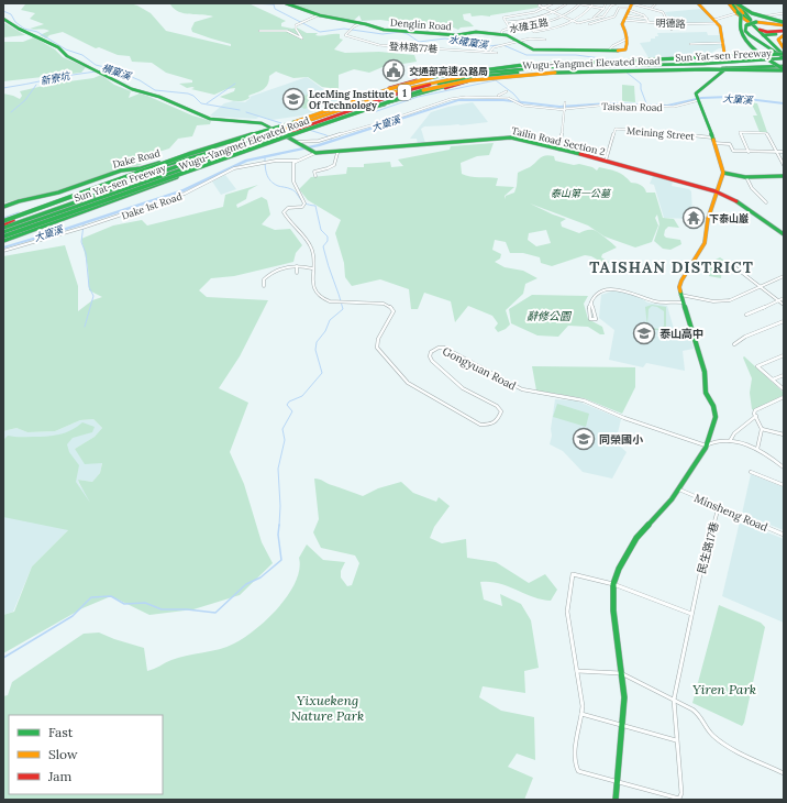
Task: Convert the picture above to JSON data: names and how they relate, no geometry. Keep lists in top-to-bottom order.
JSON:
{
  "streets": {
    "main road": [
      "Denglin Road",
      "Sun Yat-sen Freeway",
      "Wugu-Yangmei Elevated Road",
      "1",
      "Tailin Road Section 2",
      "Dake Road"
    ],
    "street": [
      "明德路",
      "水碓五路",
      "登林路77巷",
      "Taishan Road",
      "Meining Street",
      "Dake 1st Road",
      "Gongyuan Road",
      "Minsheng Road",
      "民生路17巷"
    ]
  },
  "crossings": [
    ["Denglin Road", "水碓五路"],
    ["Denglin Road", "登林路77巷"],
    ["Sun Yat-sen Freeway", "Wugu-Yangmei Elevated Road"],
    ["Sun Yat-sen Freeway", "Dake Road"],
    ["Meining Street", "Tailin Road Section 2"],
    ["Minsheng Road", "民生路17巷"]
  ],
  "districts": ["TAISHAN DISTRICT"],
  "water": [
    "水確窠溪",
    "橫窠溪",
    "新寮坑",
    "大窠溪"
  ],
  "parks": [
    "泰山第一公墓",
    "辭修公園",
    "Yiren Park",
    "Yixuekeng Nature Park"
  ],
  "places": {
    "public building": ["交通部高速公路局"],
    "school or university": ["LeeMing Institute Of Technology", "泰山高中", "同榮國小"],
    "temple": ["下泰山巖"]
  },
  "legend": ["Fast", "Slow", "Jam"]
}
